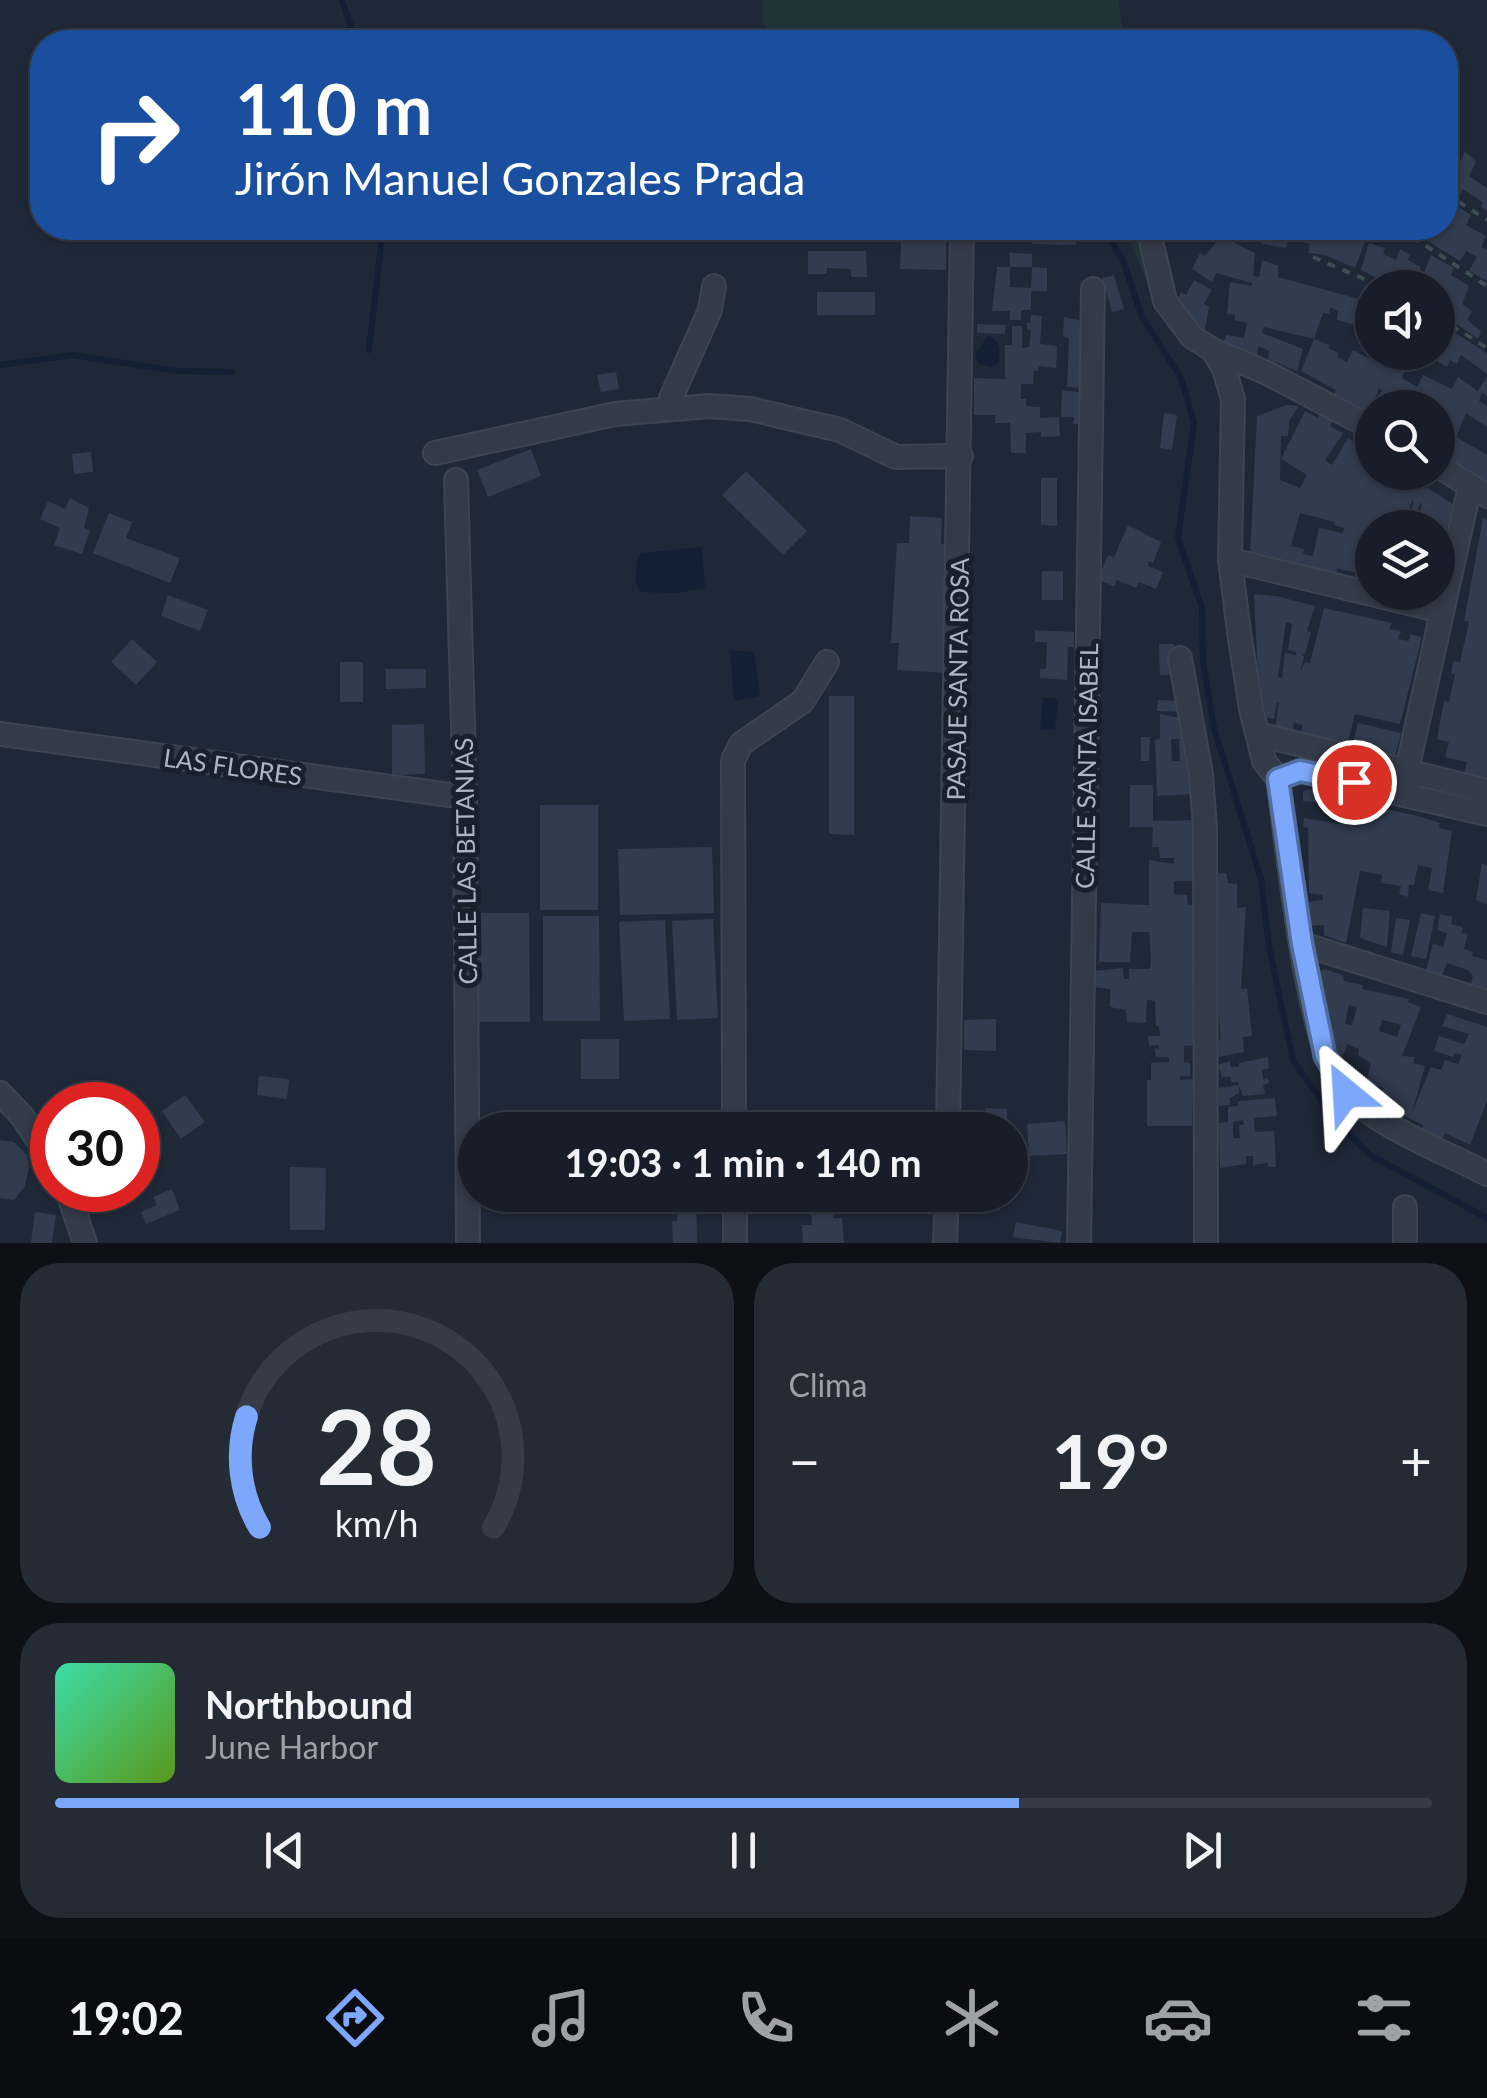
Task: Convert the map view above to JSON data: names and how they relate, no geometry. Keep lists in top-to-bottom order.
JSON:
{
  "streets": {
    "street": [
      "PASAJE SANTA ROSA",
      "LAS FLORES",
      "CALLE SANTA ISABEL",
      "CALLE LAS BETANIAS"
    ]
  },
  "crossings": [
    ["LAS FLORES", "CALLE LAS BETANIAS"]
  ],
  "page": {
    "turn": ["110 m", "Jirón Manuel Gonzales Prada"],
    "limit": "30",
    "trip": "19:03 · 1 min · 140 m",
    "tile": "Clima",
    "heat": ["−", "19°", "+"],
    "song": ["Northbound", "June Harbor"],
    "tabs": "19:02",
    "gauge": ["28", "km/h"]
  }
}
